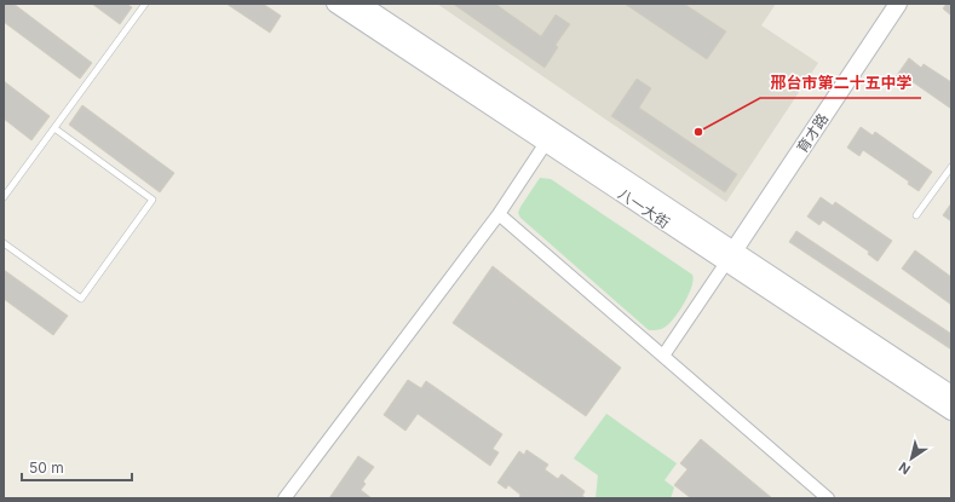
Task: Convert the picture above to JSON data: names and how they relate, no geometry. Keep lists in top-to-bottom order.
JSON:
{
  "streets": {
    "street": ["育才路", "八一大街"]
  },
  "crossings": [
    ["育才路", "八一大街"]
  ],
  "places": ["邢台市第二十五中学"],
  "scale_bar": "50 m",
  "north": "bottom left"
}
